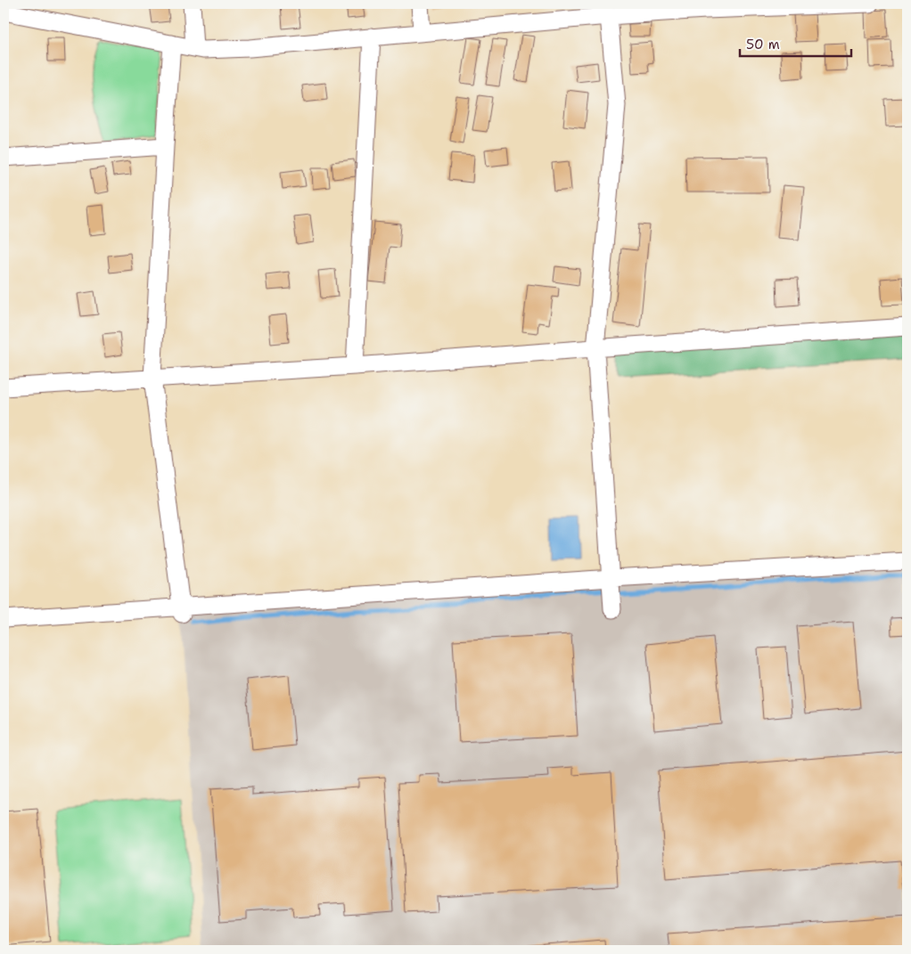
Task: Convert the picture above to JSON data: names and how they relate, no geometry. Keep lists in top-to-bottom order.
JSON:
{
  "scale_bar": "50 m"
}
